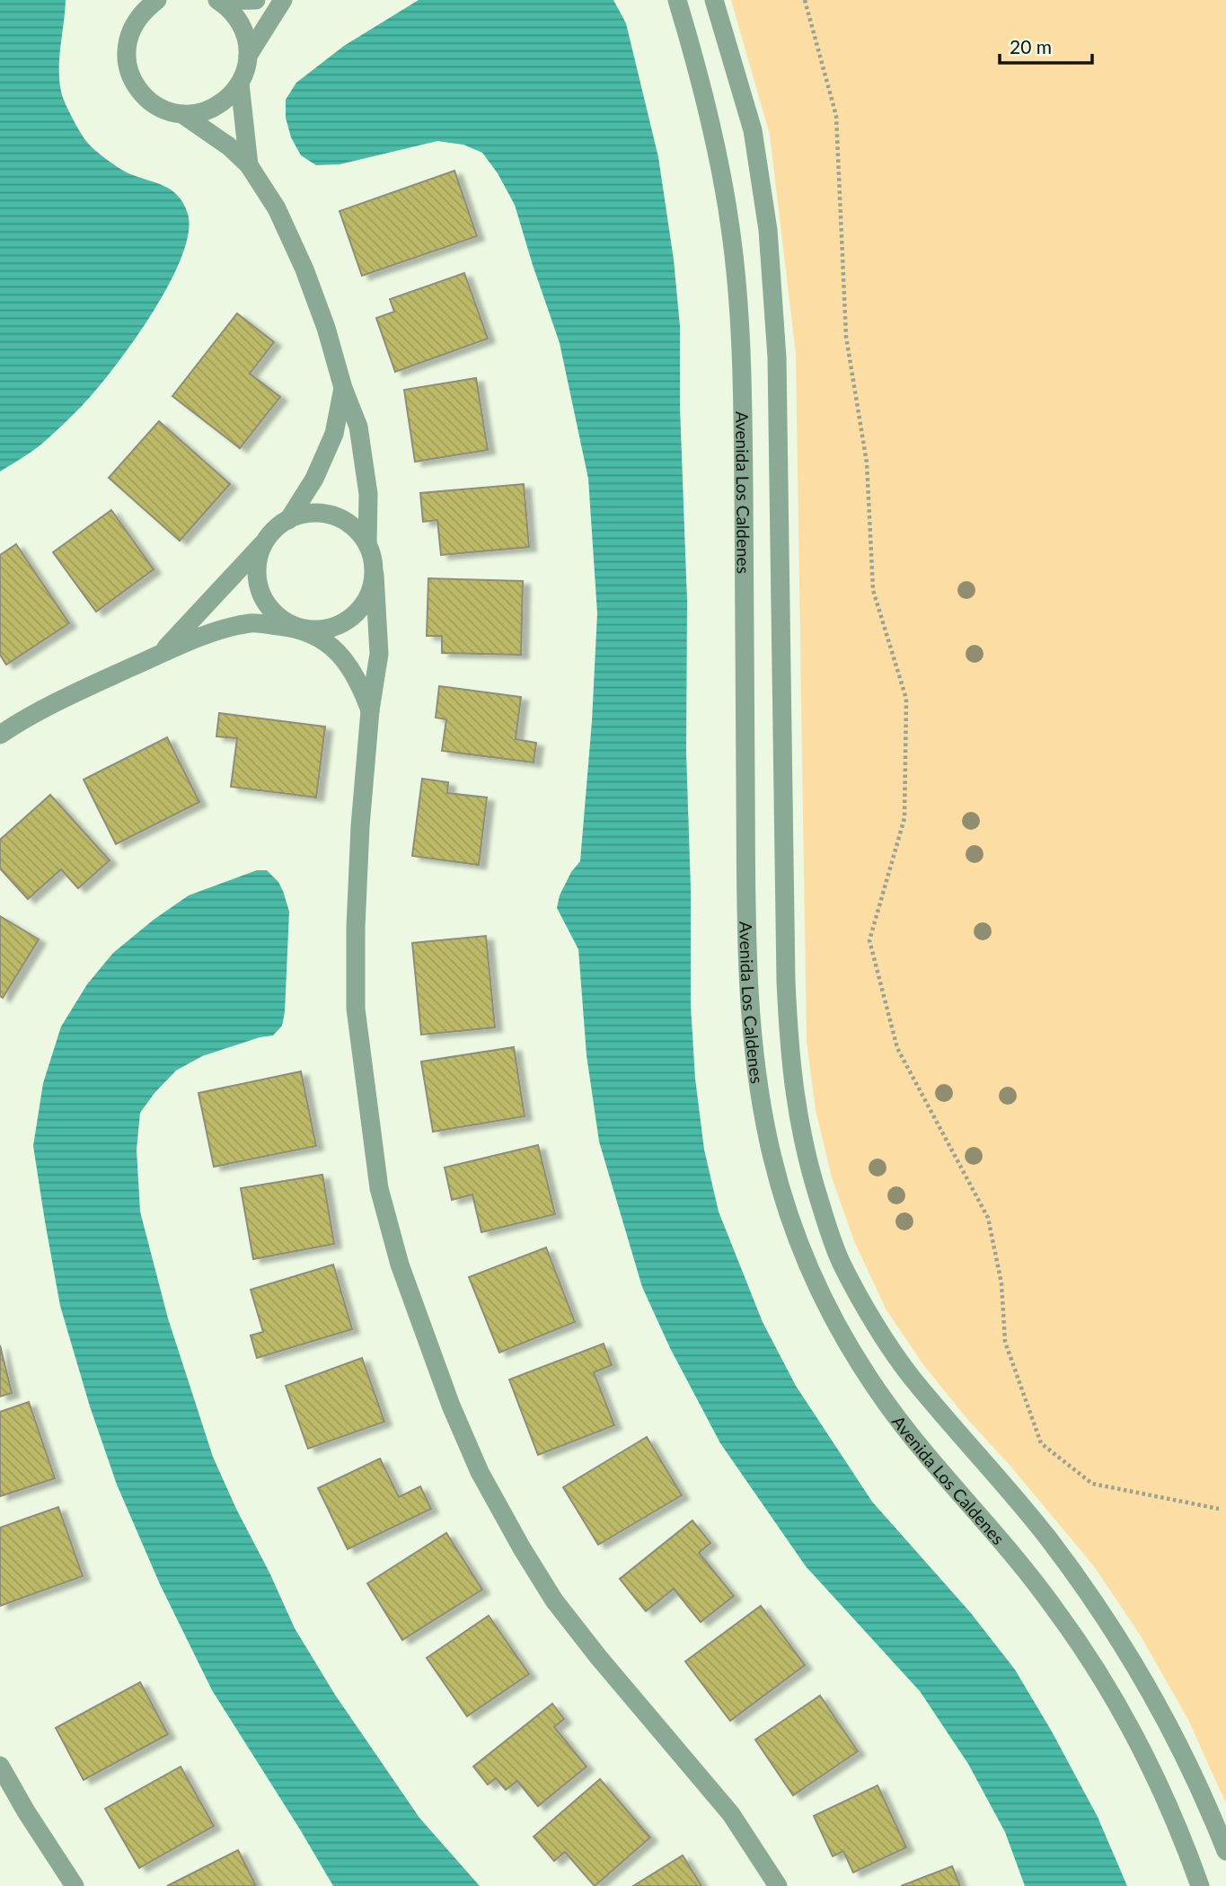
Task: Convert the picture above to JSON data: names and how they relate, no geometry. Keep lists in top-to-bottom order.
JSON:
{
  "streets": {
    "street": ["Avenida Los Caldenes"]
  },
  "scale_bar": "20 m"
}
